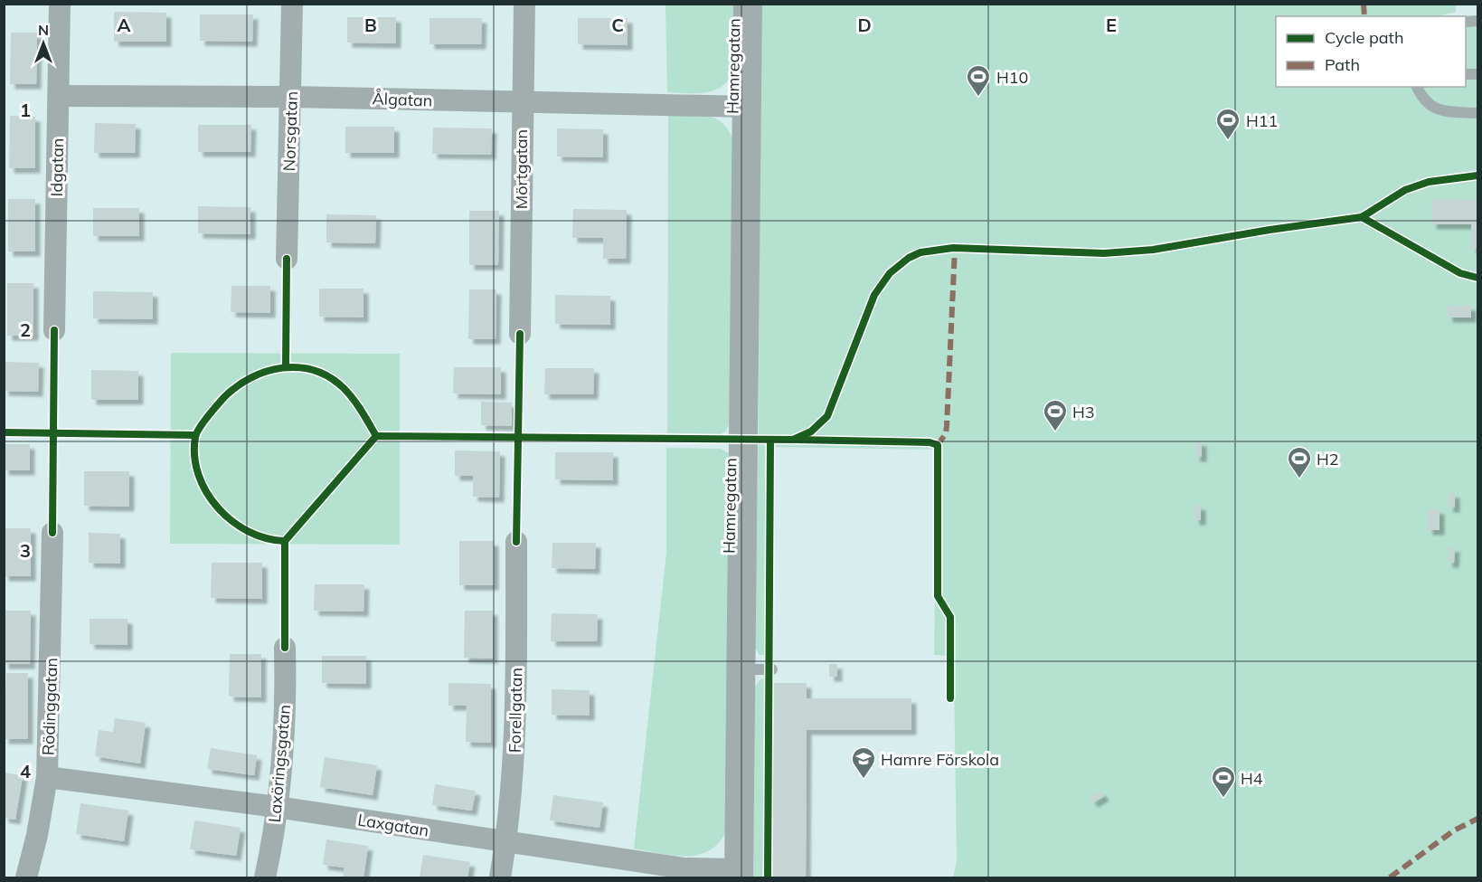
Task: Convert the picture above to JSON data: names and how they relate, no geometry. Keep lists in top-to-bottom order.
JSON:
{
  "streets": {
    "street": [
      "Hamregatan",
      "Ålgatan",
      "Norsgatan",
      "Idgatan",
      "Mörtgatan",
      "Rödinggatan",
      "Forellgatan",
      "Laxöringsgatan",
      "Laxgatan"
    ]
  },
  "crossings": [
    ["Hamregatan", "Ålgatan"],
    ["Hamregatan", "Laxgatan"],
    ["Ålgatan", "Norsgatan"],
    ["Ålgatan", "Idgatan"],
    ["Ålgatan", "Mörtgatan"],
    ["Rödinggatan", "Laxgatan"],
    ["Forellgatan", "Laxgatan"],
    ["Laxöringsgatan", "Laxgatan"]
  ],
  "places": {
    "sports": [
      "H10",
      "H11",
      "H3",
      "H2",
      "H4"
    ],
    "school or university": ["Hamre Förskola"]
  },
  "legend": ["Cycle path", "Path"],
  "north": "top",
  "grid": {
    "columns": [
      "A",
      "B",
      "C",
      "D",
      "E"
    ],
    "rows": [
      "1",
      "2",
      "3",
      "4"
    ]
  }
}
